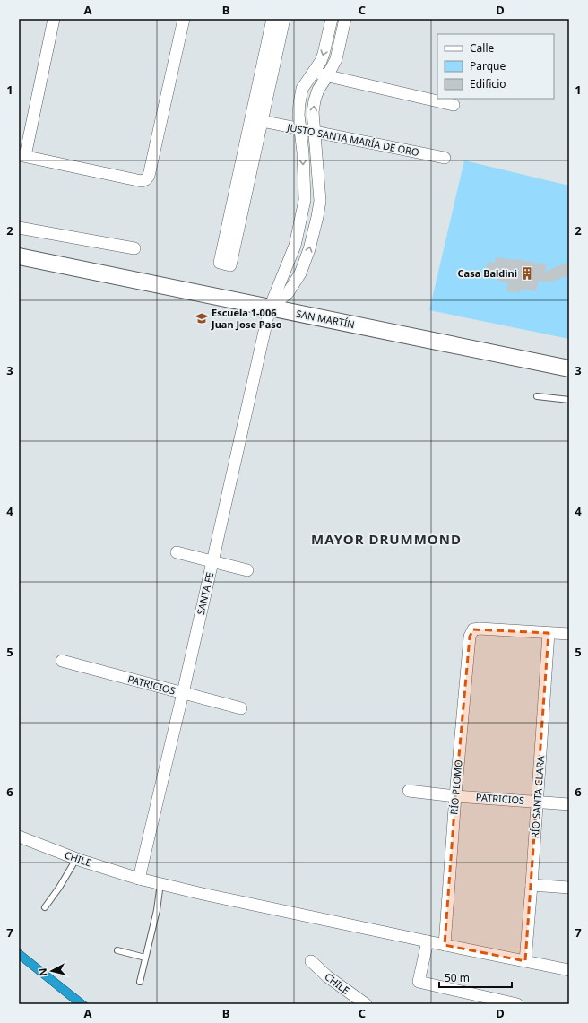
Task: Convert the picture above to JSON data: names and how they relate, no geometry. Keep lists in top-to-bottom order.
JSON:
{
  "streets": {
    "main road": ["SAN MARTÍN"],
    "street": [
      "JUSTO SANTA MARÍA DE ORO",
      "SANTA FE",
      "PATRICIOS",
      "RÍO PLOMO",
      "RÍO SANTA CLARA",
      "CHILE"
    ]
  },
  "crossings": [
    ["JUSTO SANTA MARÍA DE ORO", "SANTA FE"],
    ["SAN MARTÍN", "SANTA FE"],
    ["SANTA FE", "PATRICIOS"],
    ["SANTA FE", "CHILE"],
    ["PATRICIOS", "RÍO PLOMO"],
    ["PATRICIOS", "RÍO SANTA CLARA"],
    ["RÍO PLOMO", "RÍO SANTA CLARA"],
    ["RÍO PLOMO", "CHILE"],
    ["RÍO SANTA CLARA", "CHILE"]
  ],
  "districts": ["MAYOR DRUMMOND"],
  "places": {
    "building": ["Casa Baldini"],
    "school or university": ["Escuela 1-006 Juan Jose Paso"]
  },
  "legend": ["Calle", "Parque", "Edificio"],
  "scale_bar": "50 m",
  "north": "left",
  "grid": {
    "columns": [
      "A",
      "B",
      "C",
      "D"
    ],
    "rows": [
      "1",
      "2",
      "3",
      "4",
      "5",
      "6",
      "7"
    ]
  }
}
